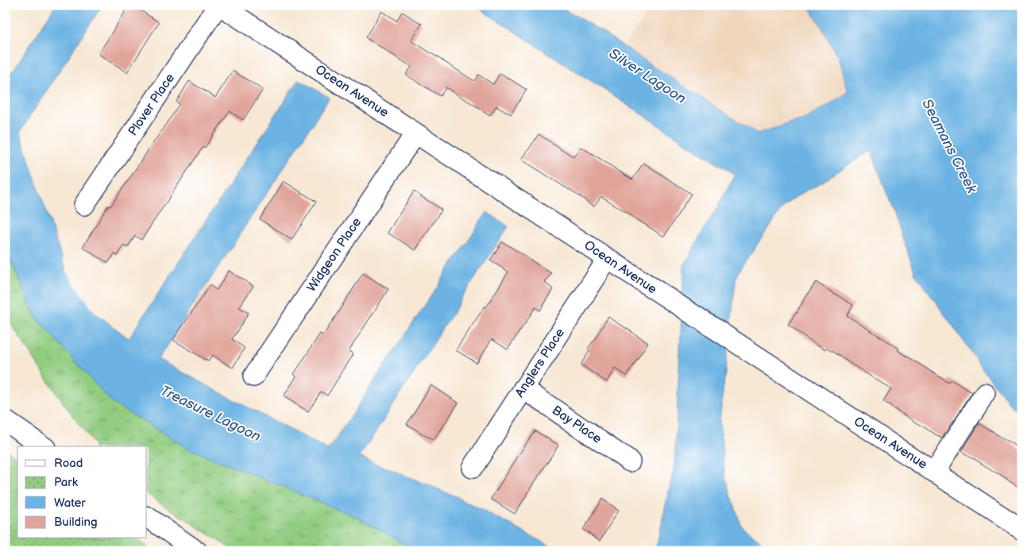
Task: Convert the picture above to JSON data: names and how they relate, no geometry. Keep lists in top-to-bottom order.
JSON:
{
  "streets": {
    "street": [
      "Ocean Avenue",
      "Plover Place",
      "Widgeon Place",
      "Anglers Place",
      "Bay Place"
    ]
  },
  "crossings": [
    ["Ocean Avenue", "Plover Place"],
    ["Ocean Avenue", "Widgeon Place"],
    ["Ocean Avenue", "Anglers Place"],
    ["Anglers Place", "Bay Place"]
  ],
  "water": ["Silver Lagoon", "Seamans Creek", "Treasure Lagoon"],
  "legend": [
    "Road",
    "Park",
    "Water",
    "Building"
  ]
}
